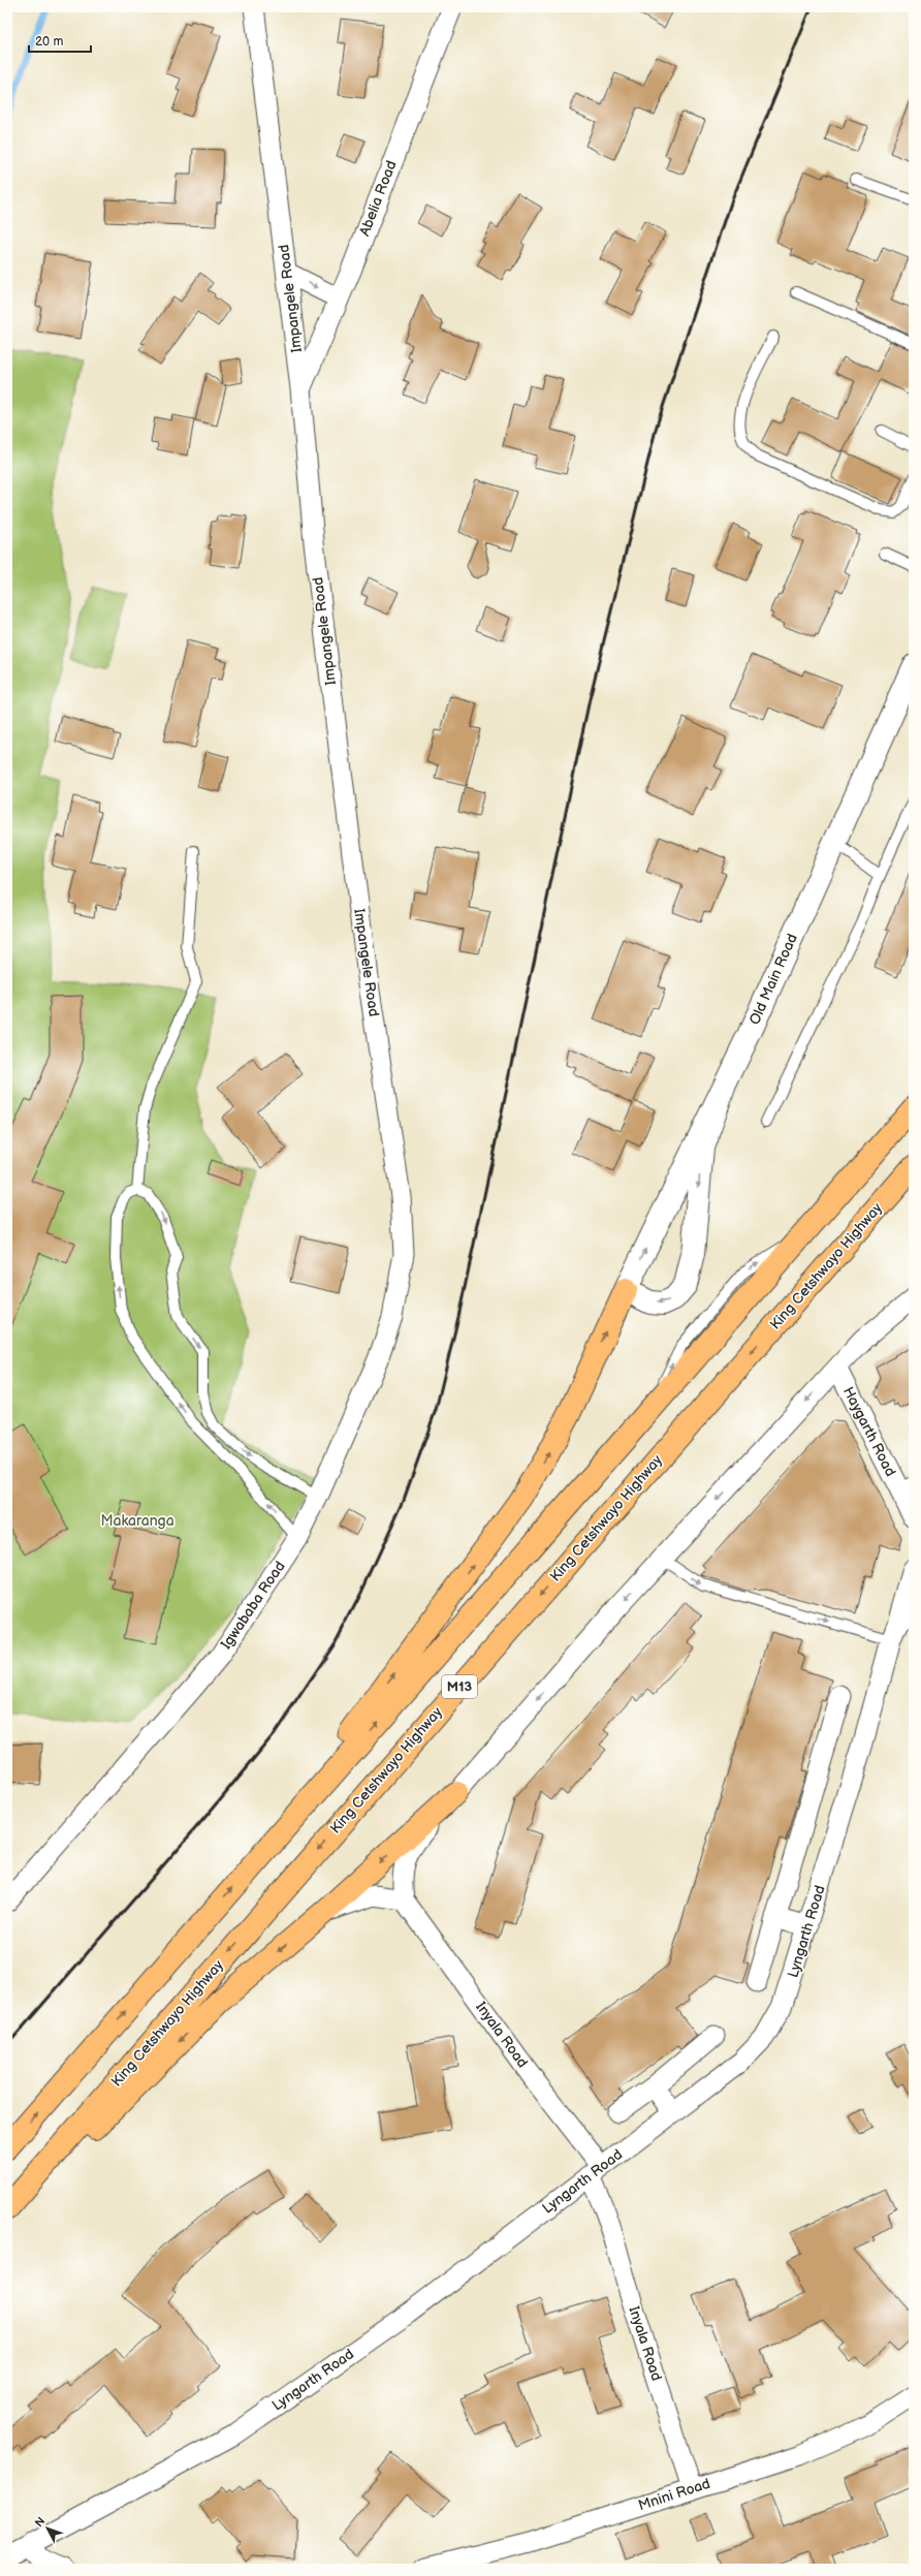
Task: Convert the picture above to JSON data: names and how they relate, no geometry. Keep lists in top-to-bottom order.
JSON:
{
  "streets": {
    "highway": ["King Cetshwayo Highway", "M13"],
    "street": [
      "Abelia Road",
      "Impangele Road",
      "Old Main Road",
      "Haygarth Road",
      "Igwababa Road",
      "Lyngarth Road",
      "Inyala Road",
      "Mnini Road"
    ]
  },
  "crossings": [
    ["Abelia Road", "Impangele Road"],
    ["Impangele Road", "Igwababa Road"],
    ["Lyngarth Road", "Inyala Road"],
    ["Inyala Road", "Mnini Road"]
  ],
  "parks": ["Makaranga"],
  "scale_bar": "20 m",
  "north": "top left"
}
